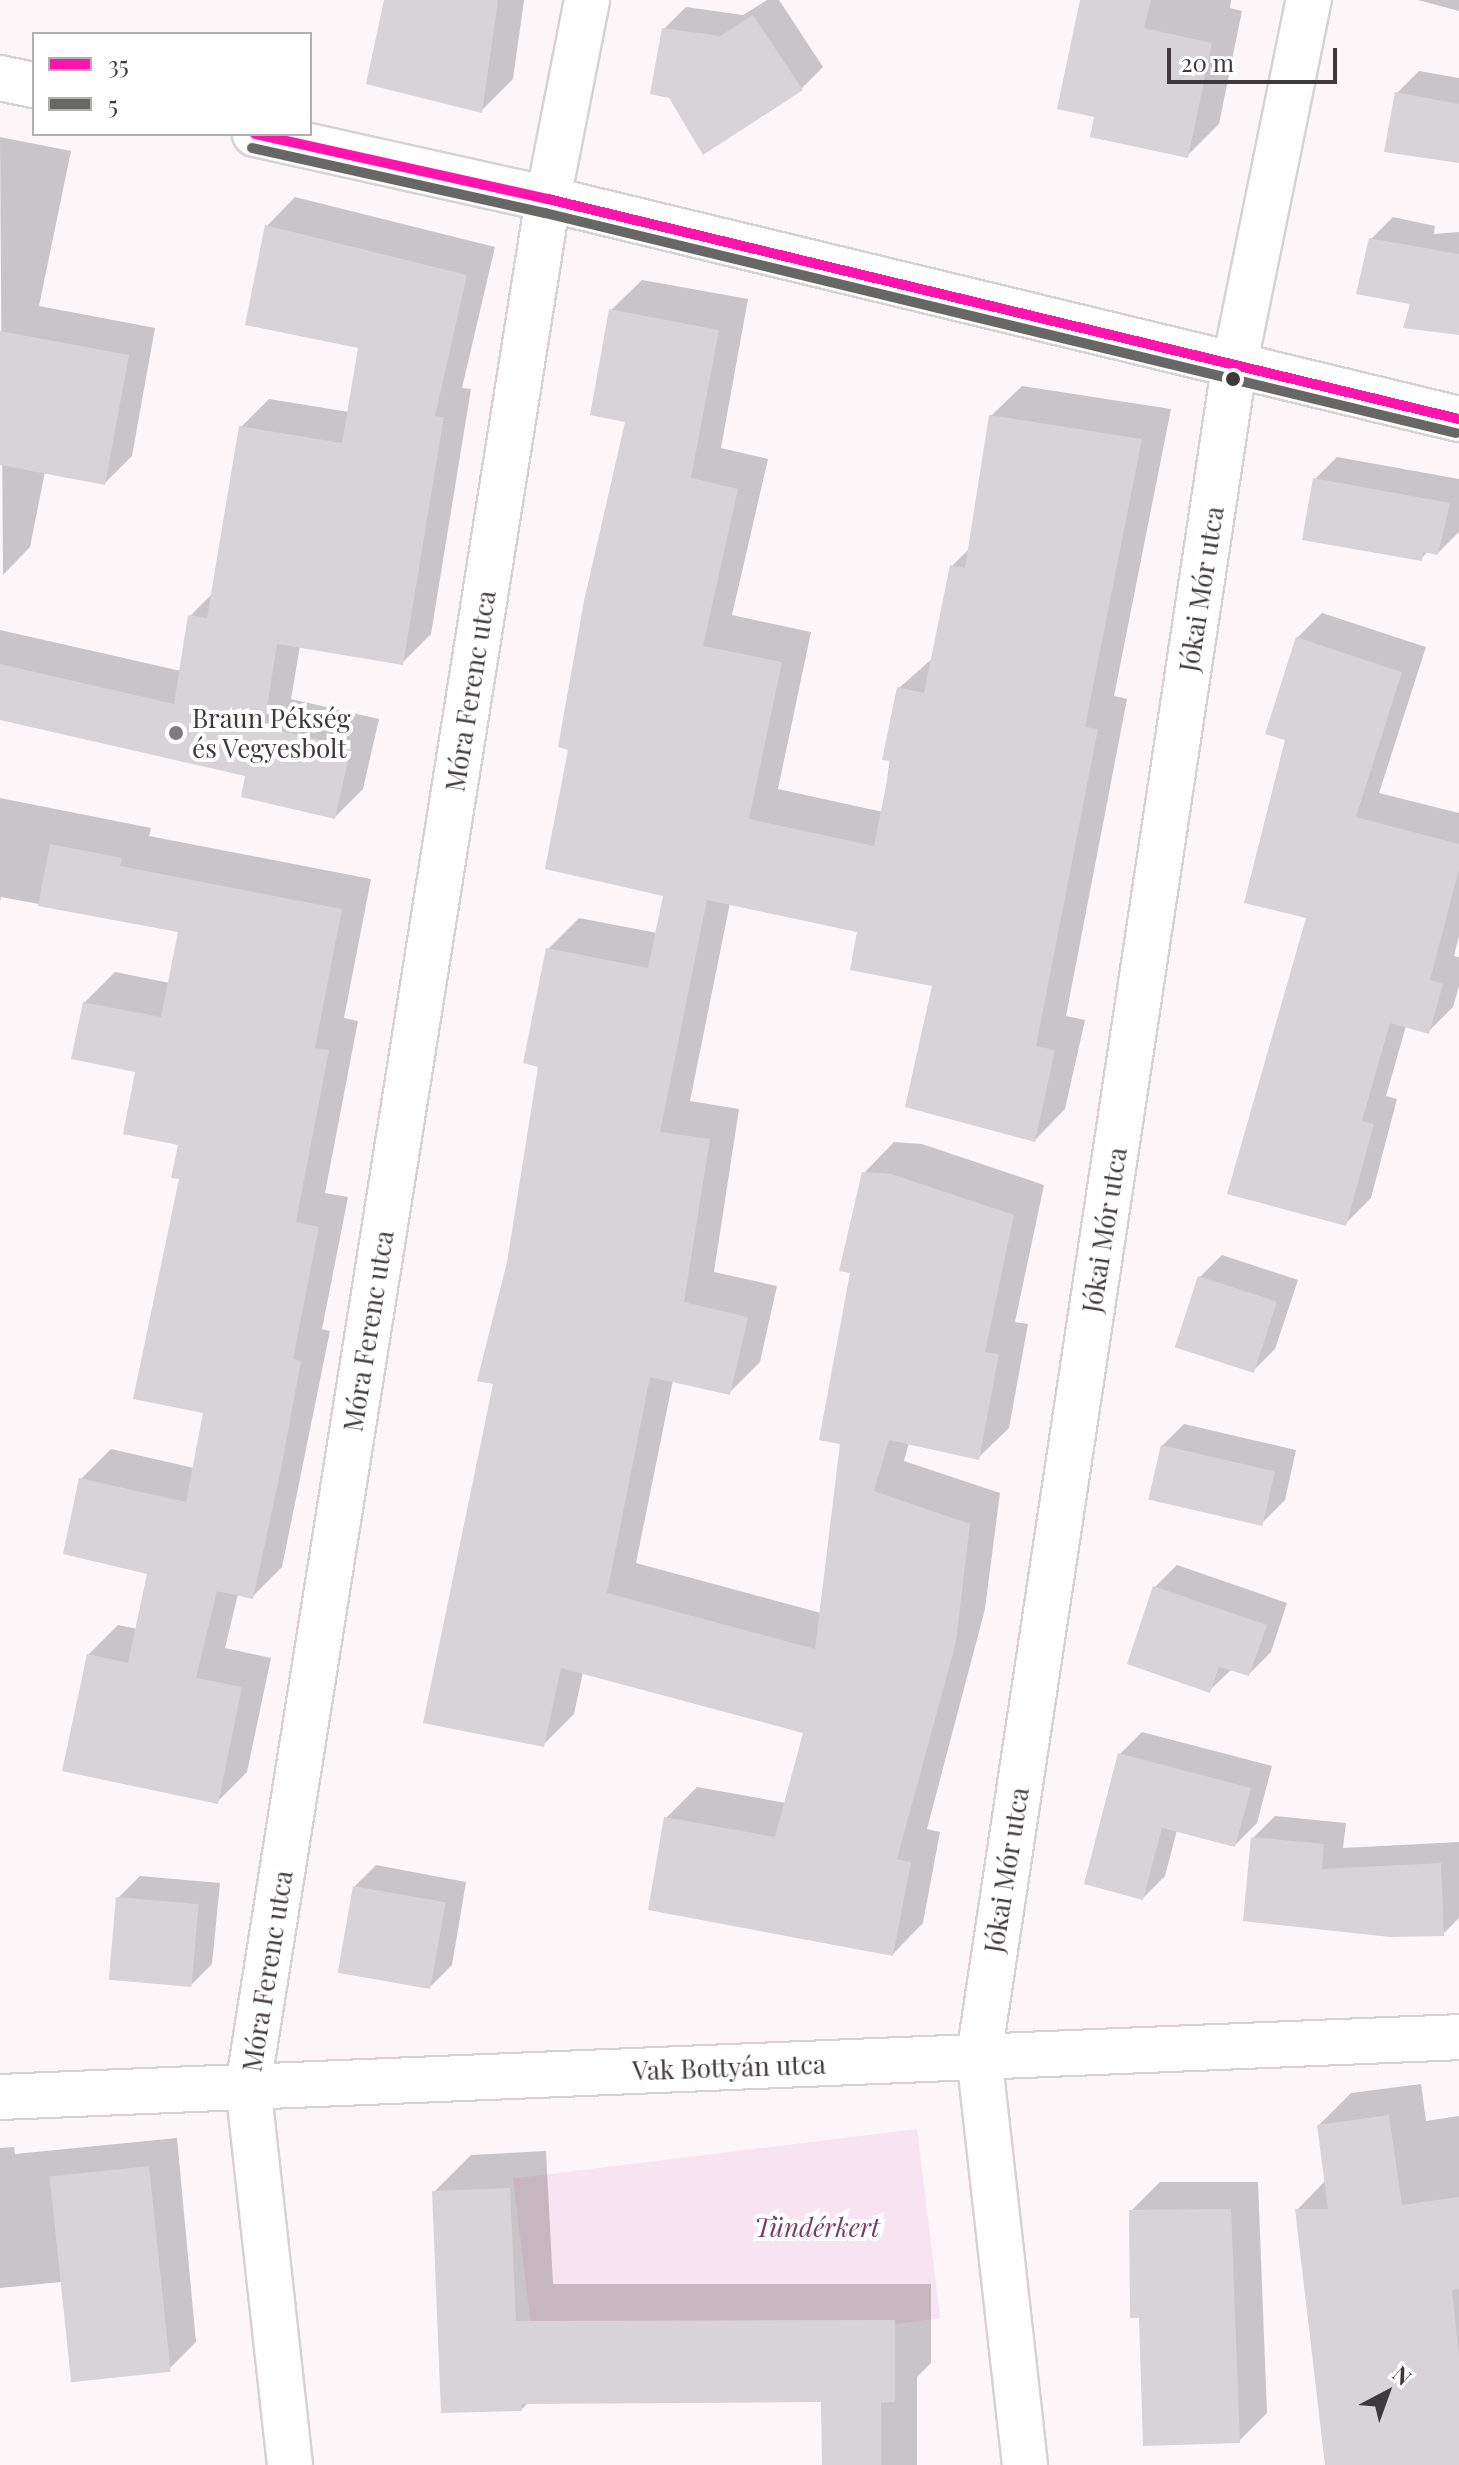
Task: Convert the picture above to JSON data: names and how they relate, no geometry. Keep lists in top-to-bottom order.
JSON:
{
  "streets": {
    "street": ["Jókai Mór utca", "Móra Ferenc utca", "Vak Bottyán utca"]
  },
  "crossings": [
    ["Jókai Mór utca", "Vak Bottyán utca"],
    ["Móra Ferenc utca", "Vak Bottyán utca"]
  ],
  "parks": ["Tündérkert"],
  "places": ["Braun Pékség és Vegyesbolt"],
  "lines": ["transit line 35", "transit line 5"],
  "legend": ["35", "5"],
  "scale_bar": "20 m",
  "north": "top right"
}
